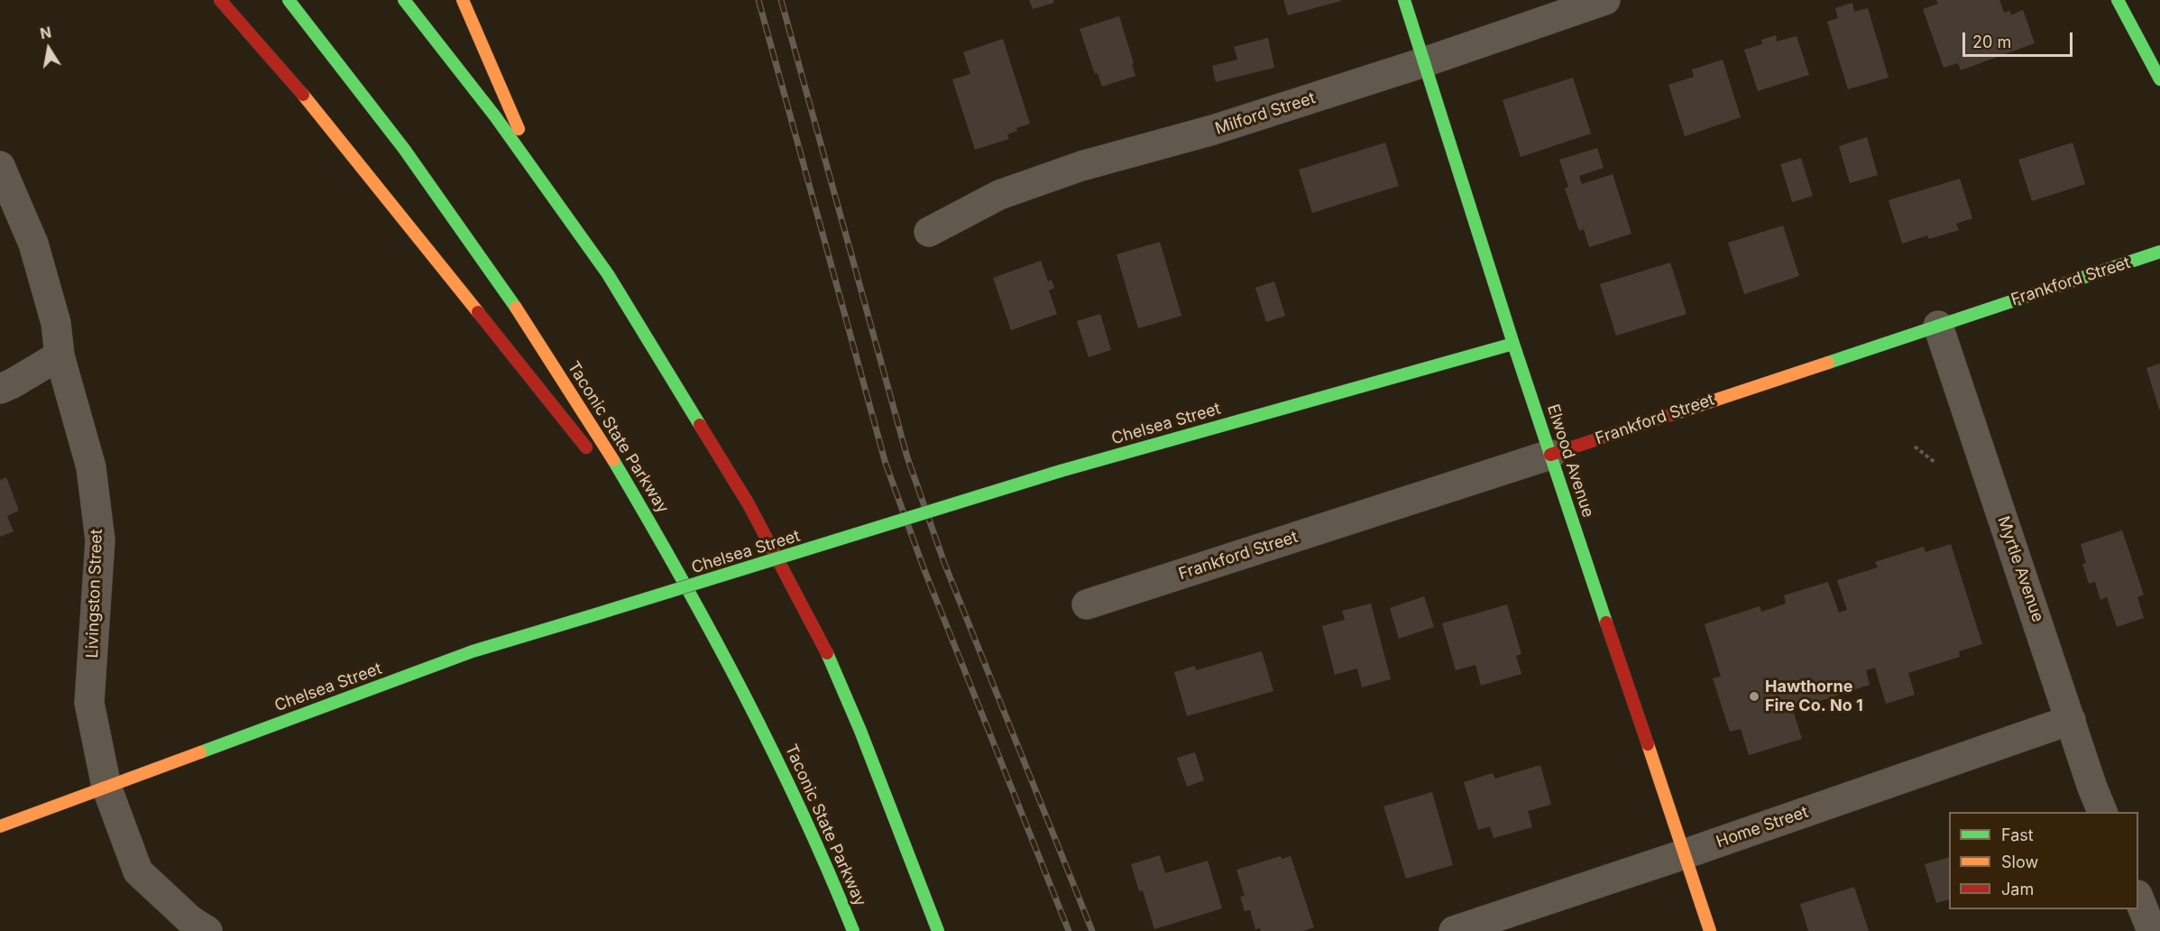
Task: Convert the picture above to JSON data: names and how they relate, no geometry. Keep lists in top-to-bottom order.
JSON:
{
  "streets": {
    "main road": [
      "Frankford Street",
      "Chelsea Street",
      "Taconic State Parkway",
      "Elwood Avenue"
    ],
    "street": [
      "Milford Street",
      "Myrtle Avenue",
      "Livingston Street",
      "Home Street"
    ]
  },
  "crossings": [
    ["Milford Street", "Elwood Avenue"],
    ["Frankford Street", "Elwood Avenue"],
    ["Frankford Street", "Myrtle Avenue"],
    ["Chelsea Street", "Elwood Avenue"],
    ["Chelsea Street", "Livingston Street"],
    ["Elwood Avenue", "Home Street"],
    ["Myrtle Avenue", "Home Street"]
  ],
  "places": ["Hawthorne Fire Co. No 1"],
  "legend": ["Fast", "Slow", "Jam"],
  "scale_bar": "20 m",
  "north": "top"
}
